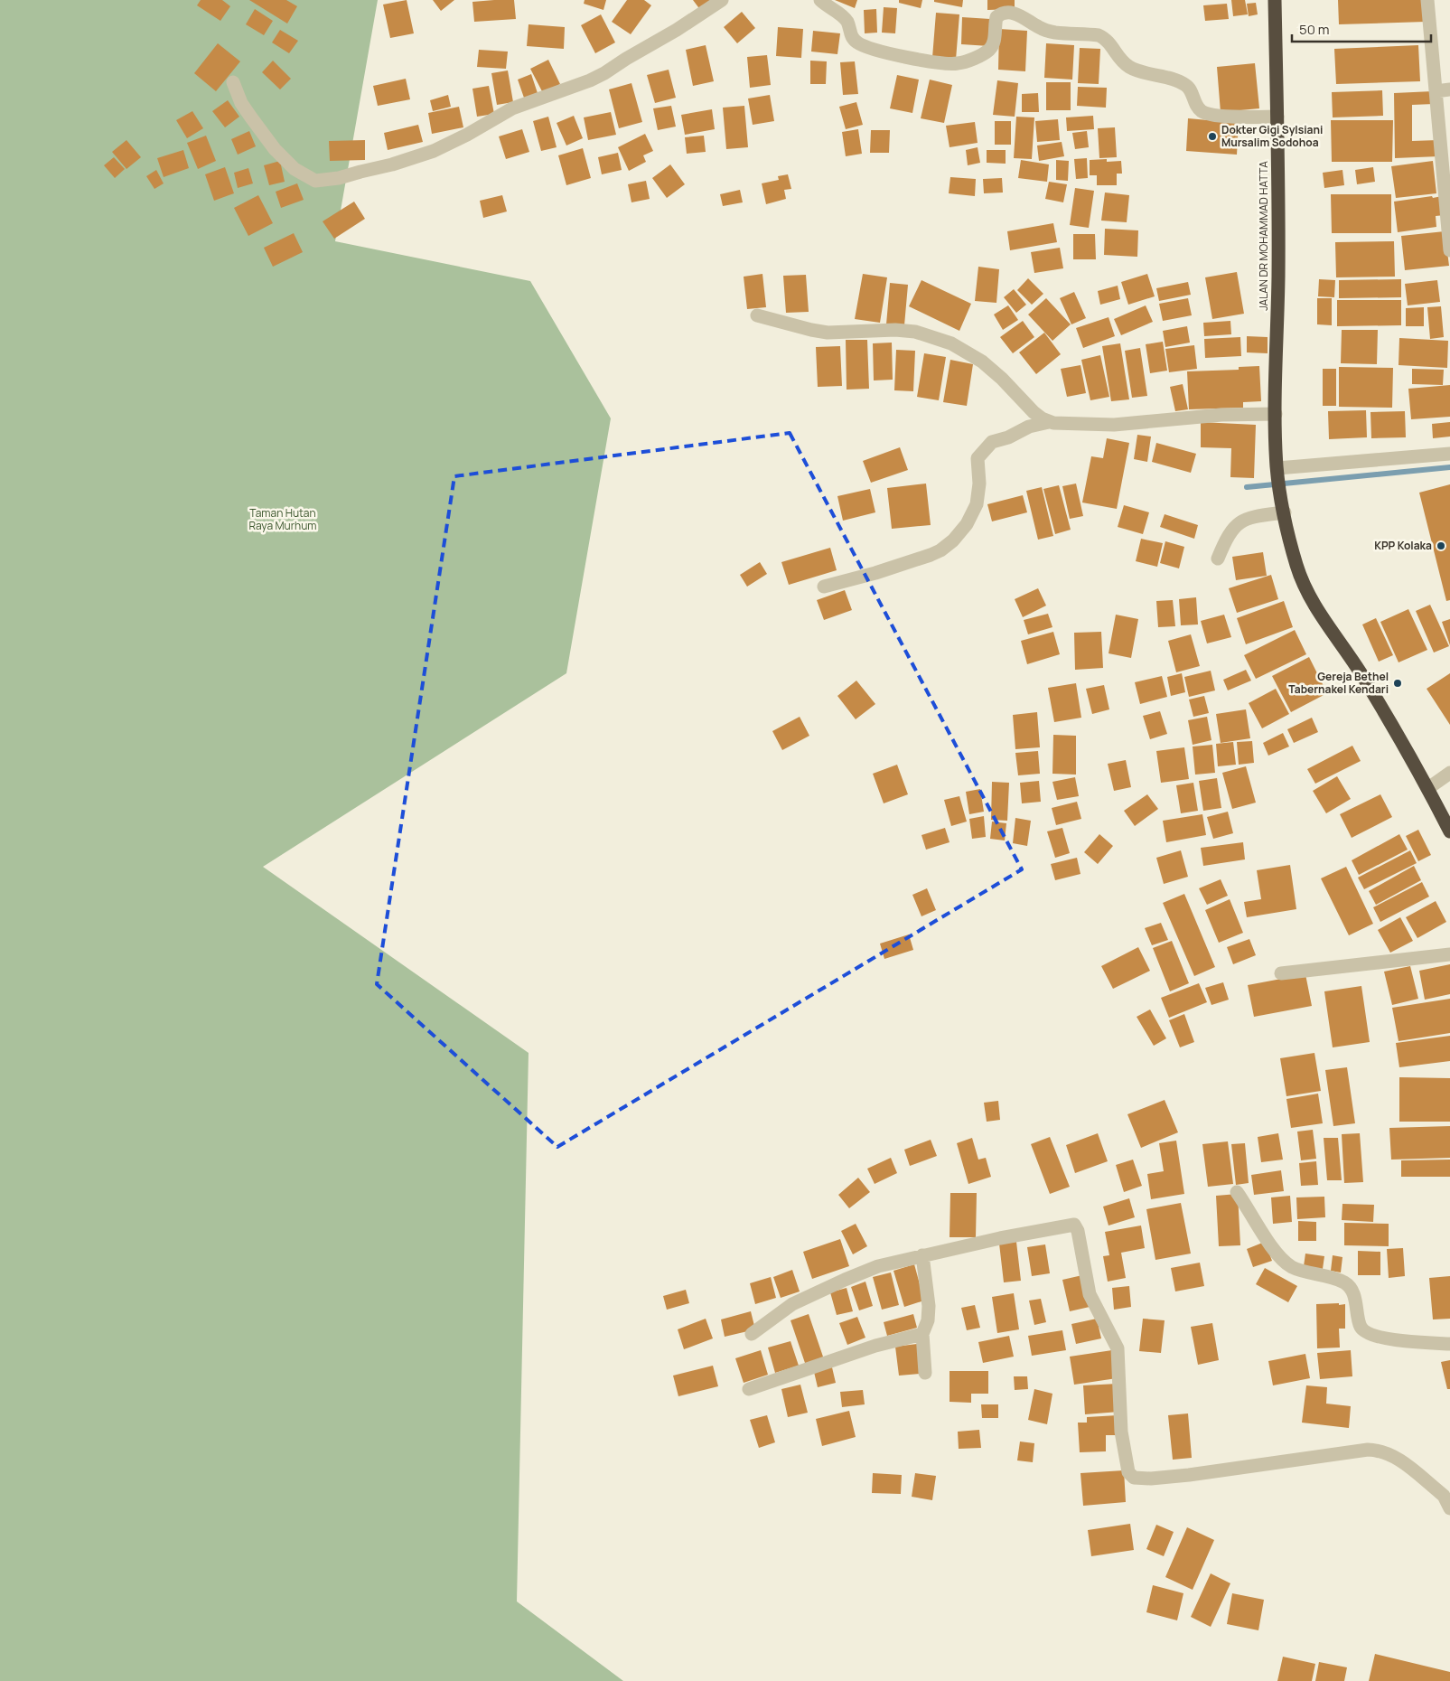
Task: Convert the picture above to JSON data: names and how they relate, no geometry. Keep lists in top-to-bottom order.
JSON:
{
  "streets": {
    "highway": ["JALAN DR MOHAMMAD HATTA"]
  },
  "parks": ["Taman Hutan Raya Murhum"],
  "places": ["Dokter Gigi Sylsiani Mursalim Sodohoa", "KPP Kolaka", "Gereja Bethel Tabernakel Kendari"],
  "scale_bar": "50 m"
}
